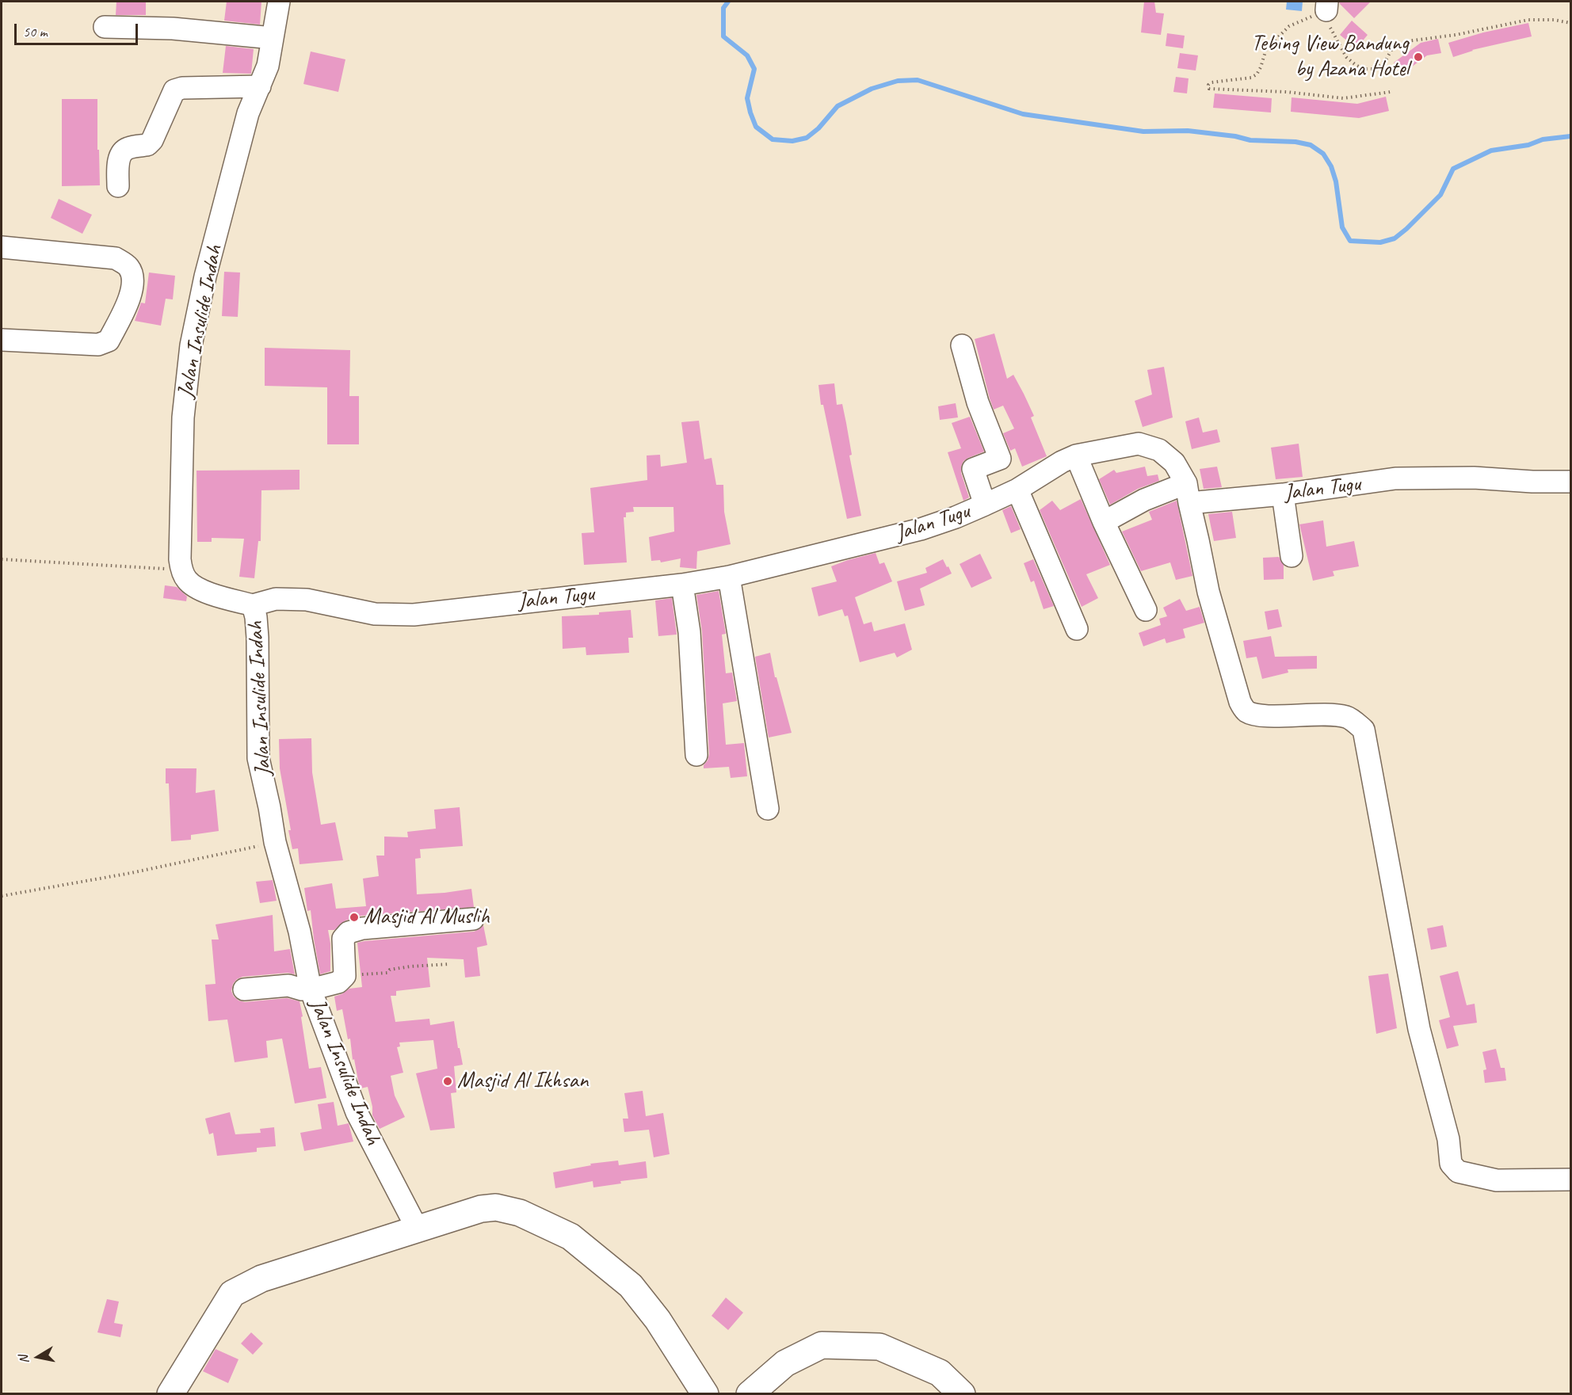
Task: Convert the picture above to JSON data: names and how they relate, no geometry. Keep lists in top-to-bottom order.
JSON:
{
  "streets": {
    "street": ["Jalan Insulide Indah", "Jalan Tugu"]
  },
  "crossings": [
    ["Jalan Insulide Indah", "Jalan Tugu"]
  ],
  "places": ["Tebing View Bandung by Azana Hotel", "Masjid Al Muslih", "Masjid Al Ikhsan"],
  "scale_bar": "50 m",
  "north": "left"
}
